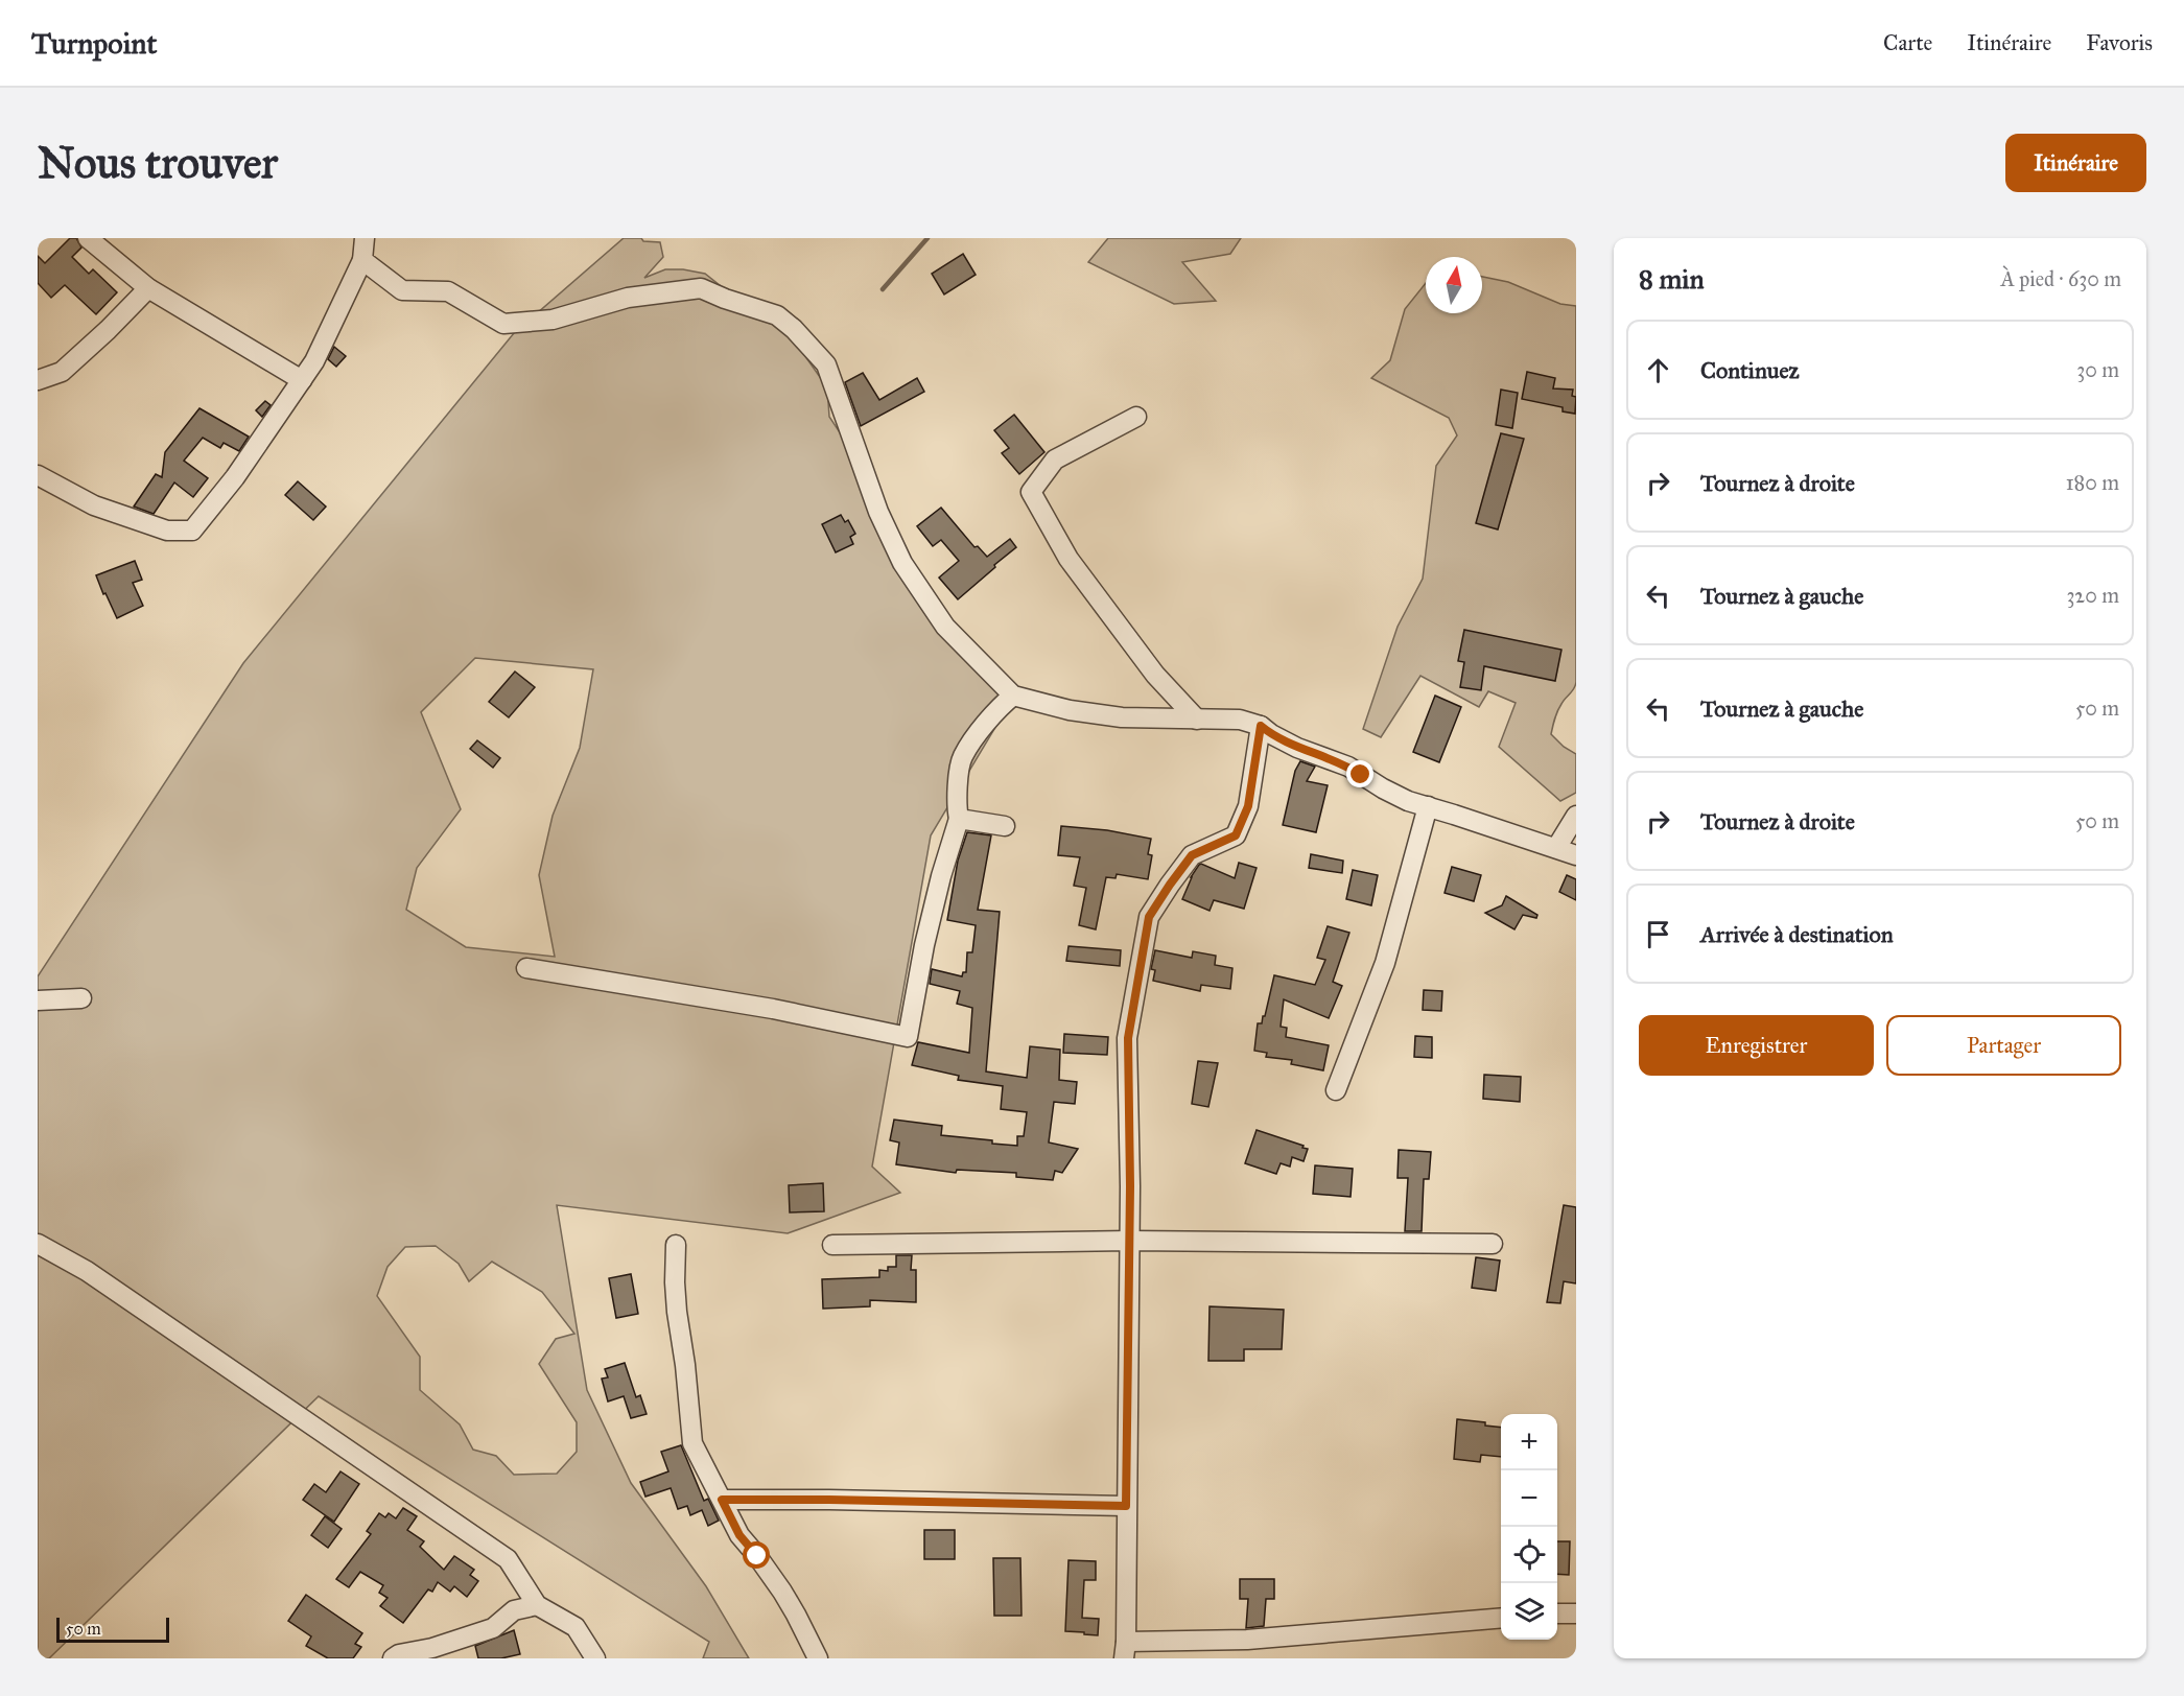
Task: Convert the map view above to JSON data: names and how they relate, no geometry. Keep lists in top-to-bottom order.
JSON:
{
  "scale_bar": "50 m",
  "north": "top",
  "page": {
    "header": "Turnpoint",
    "nav": ["Carte", "Itinéraire", "Favoris"],
    "buttons": [
      "Itinéraire",
      ["Enregistrer", "Partager"]
    ],
    "title": "Nous trouver",
    "heading": ["8 min", "À pied · 630 m"],
    "list": [
      ["Continuez", "30 m"],
      ["Tournez à droite", "180 m"],
      ["Tournez à gauche", "320 m"],
      ["Tournez à gauche", "50 m"],
      ["Tournez à droite", "50 m"],
      "Arrivée à destination"
    ],
    "map_buttons": ["+", "−"],
    "scale": "50 m"
  }
}
